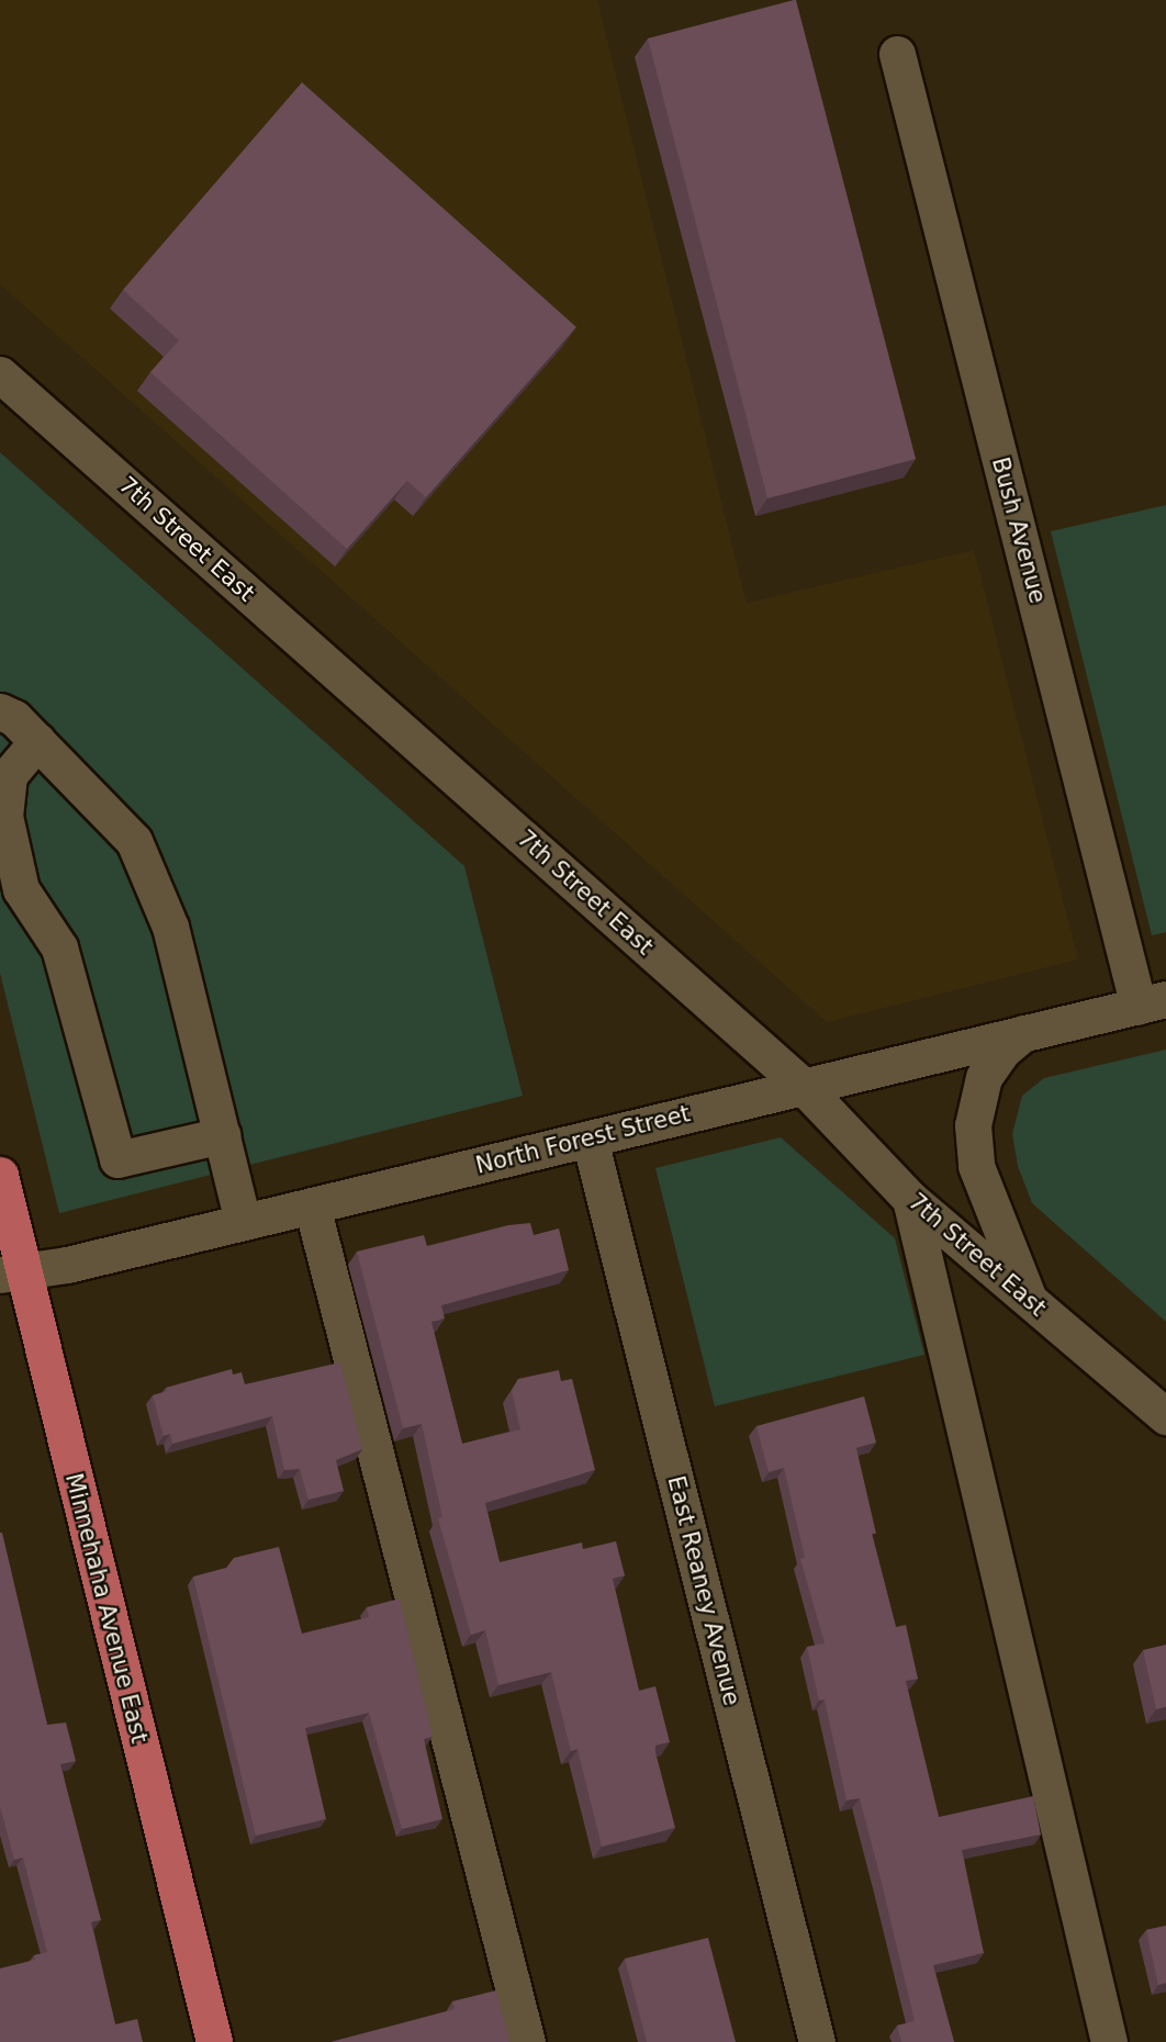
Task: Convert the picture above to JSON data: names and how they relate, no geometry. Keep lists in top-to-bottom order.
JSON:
{
  "streets": {
    "main road": ["Minnehaha Avenue East"],
    "street": [
      "Bush Avenue",
      "7th Street East",
      "North Forest Street",
      "East Reaney Avenue"
    ]
  },
  "crossings": [
    ["Bush Avenue", "North Forest Street"],
    ["7th Street East", "North Forest Street"],
    ["North Forest Street", "East Reaney Avenue"],
    ["North Forest Street", "Minnehaha Avenue East"]
  ]
}
